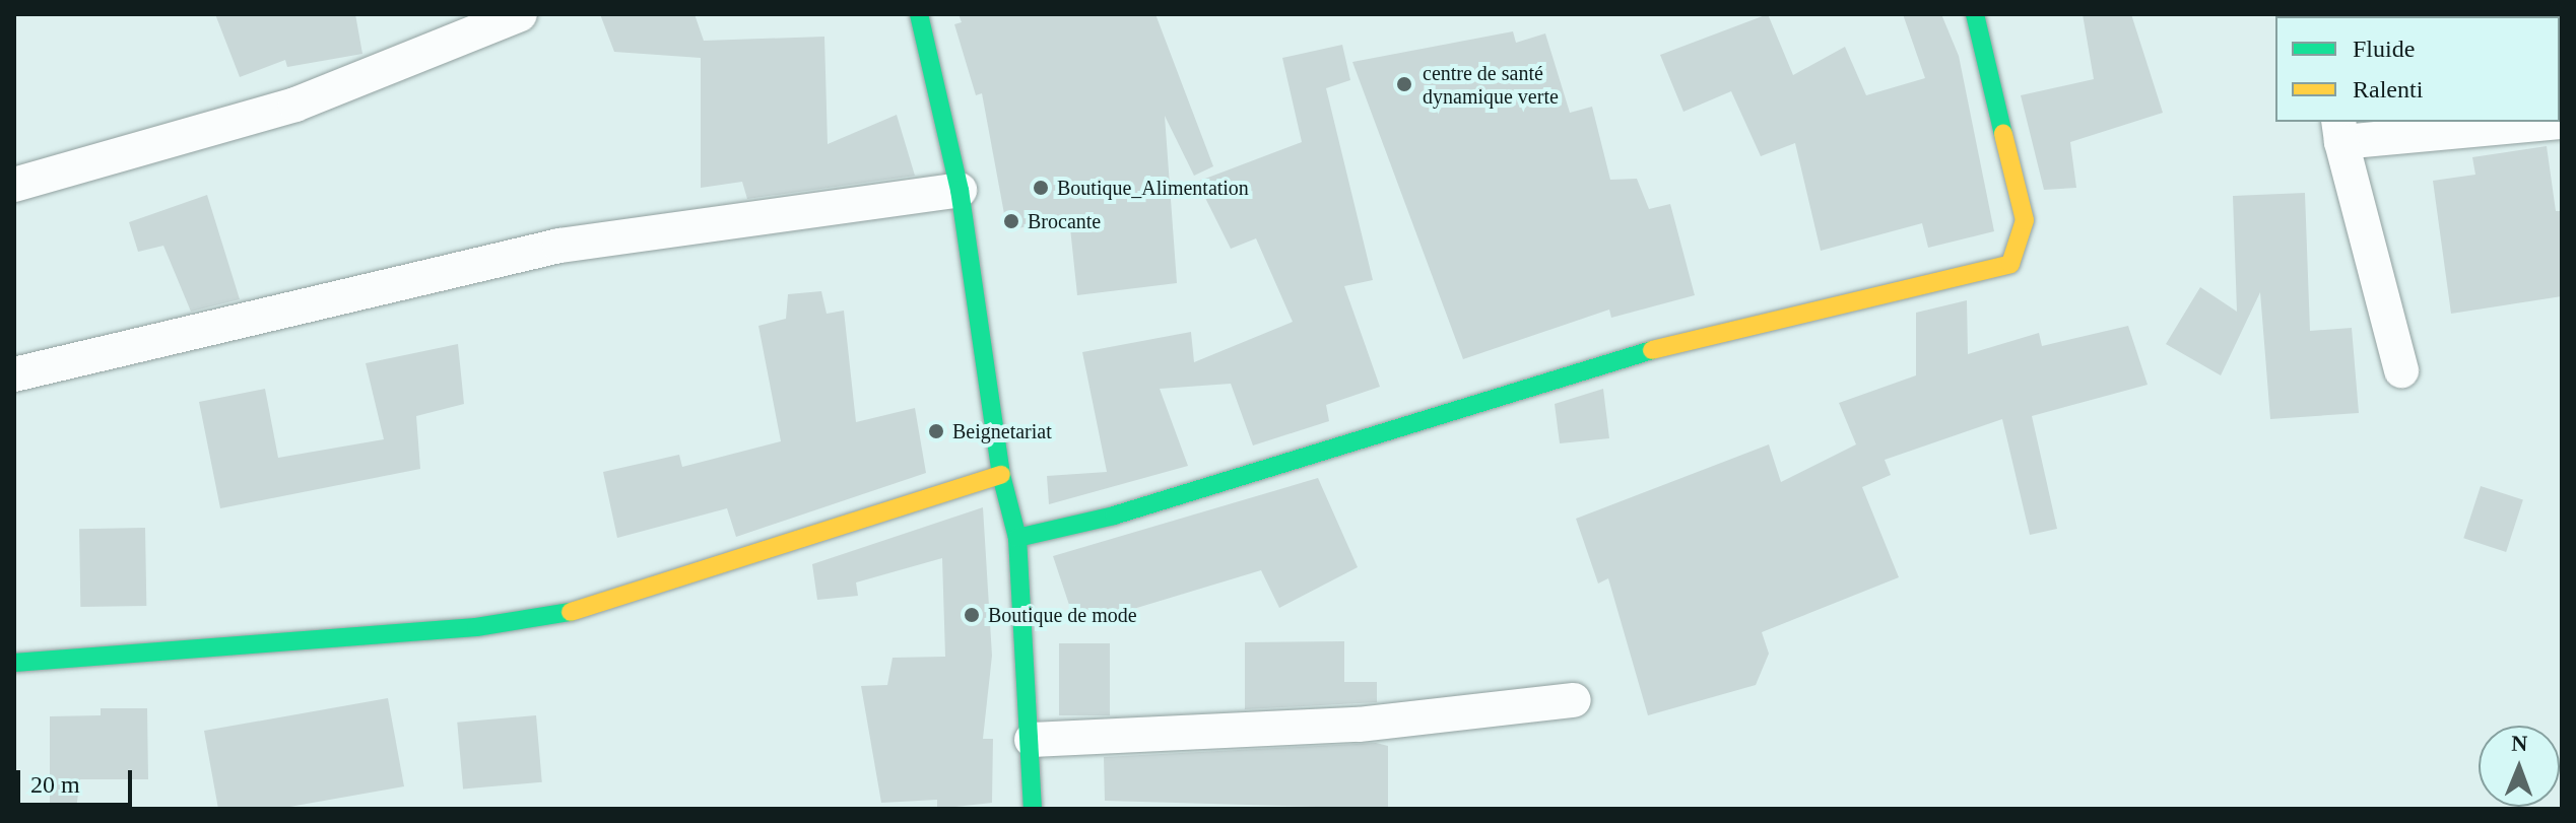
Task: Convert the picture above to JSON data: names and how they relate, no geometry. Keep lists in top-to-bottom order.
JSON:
{
  "places": [
    "centre de santé dynamique verte",
    "Boutique_Alimentation",
    "Brocante",
    "Beignetariat",
    "Boutique de mode"
  ],
  "legend": ["Fluide", "Ralenti"],
  "scale_bar": "20 m",
  "north": "top"
}
